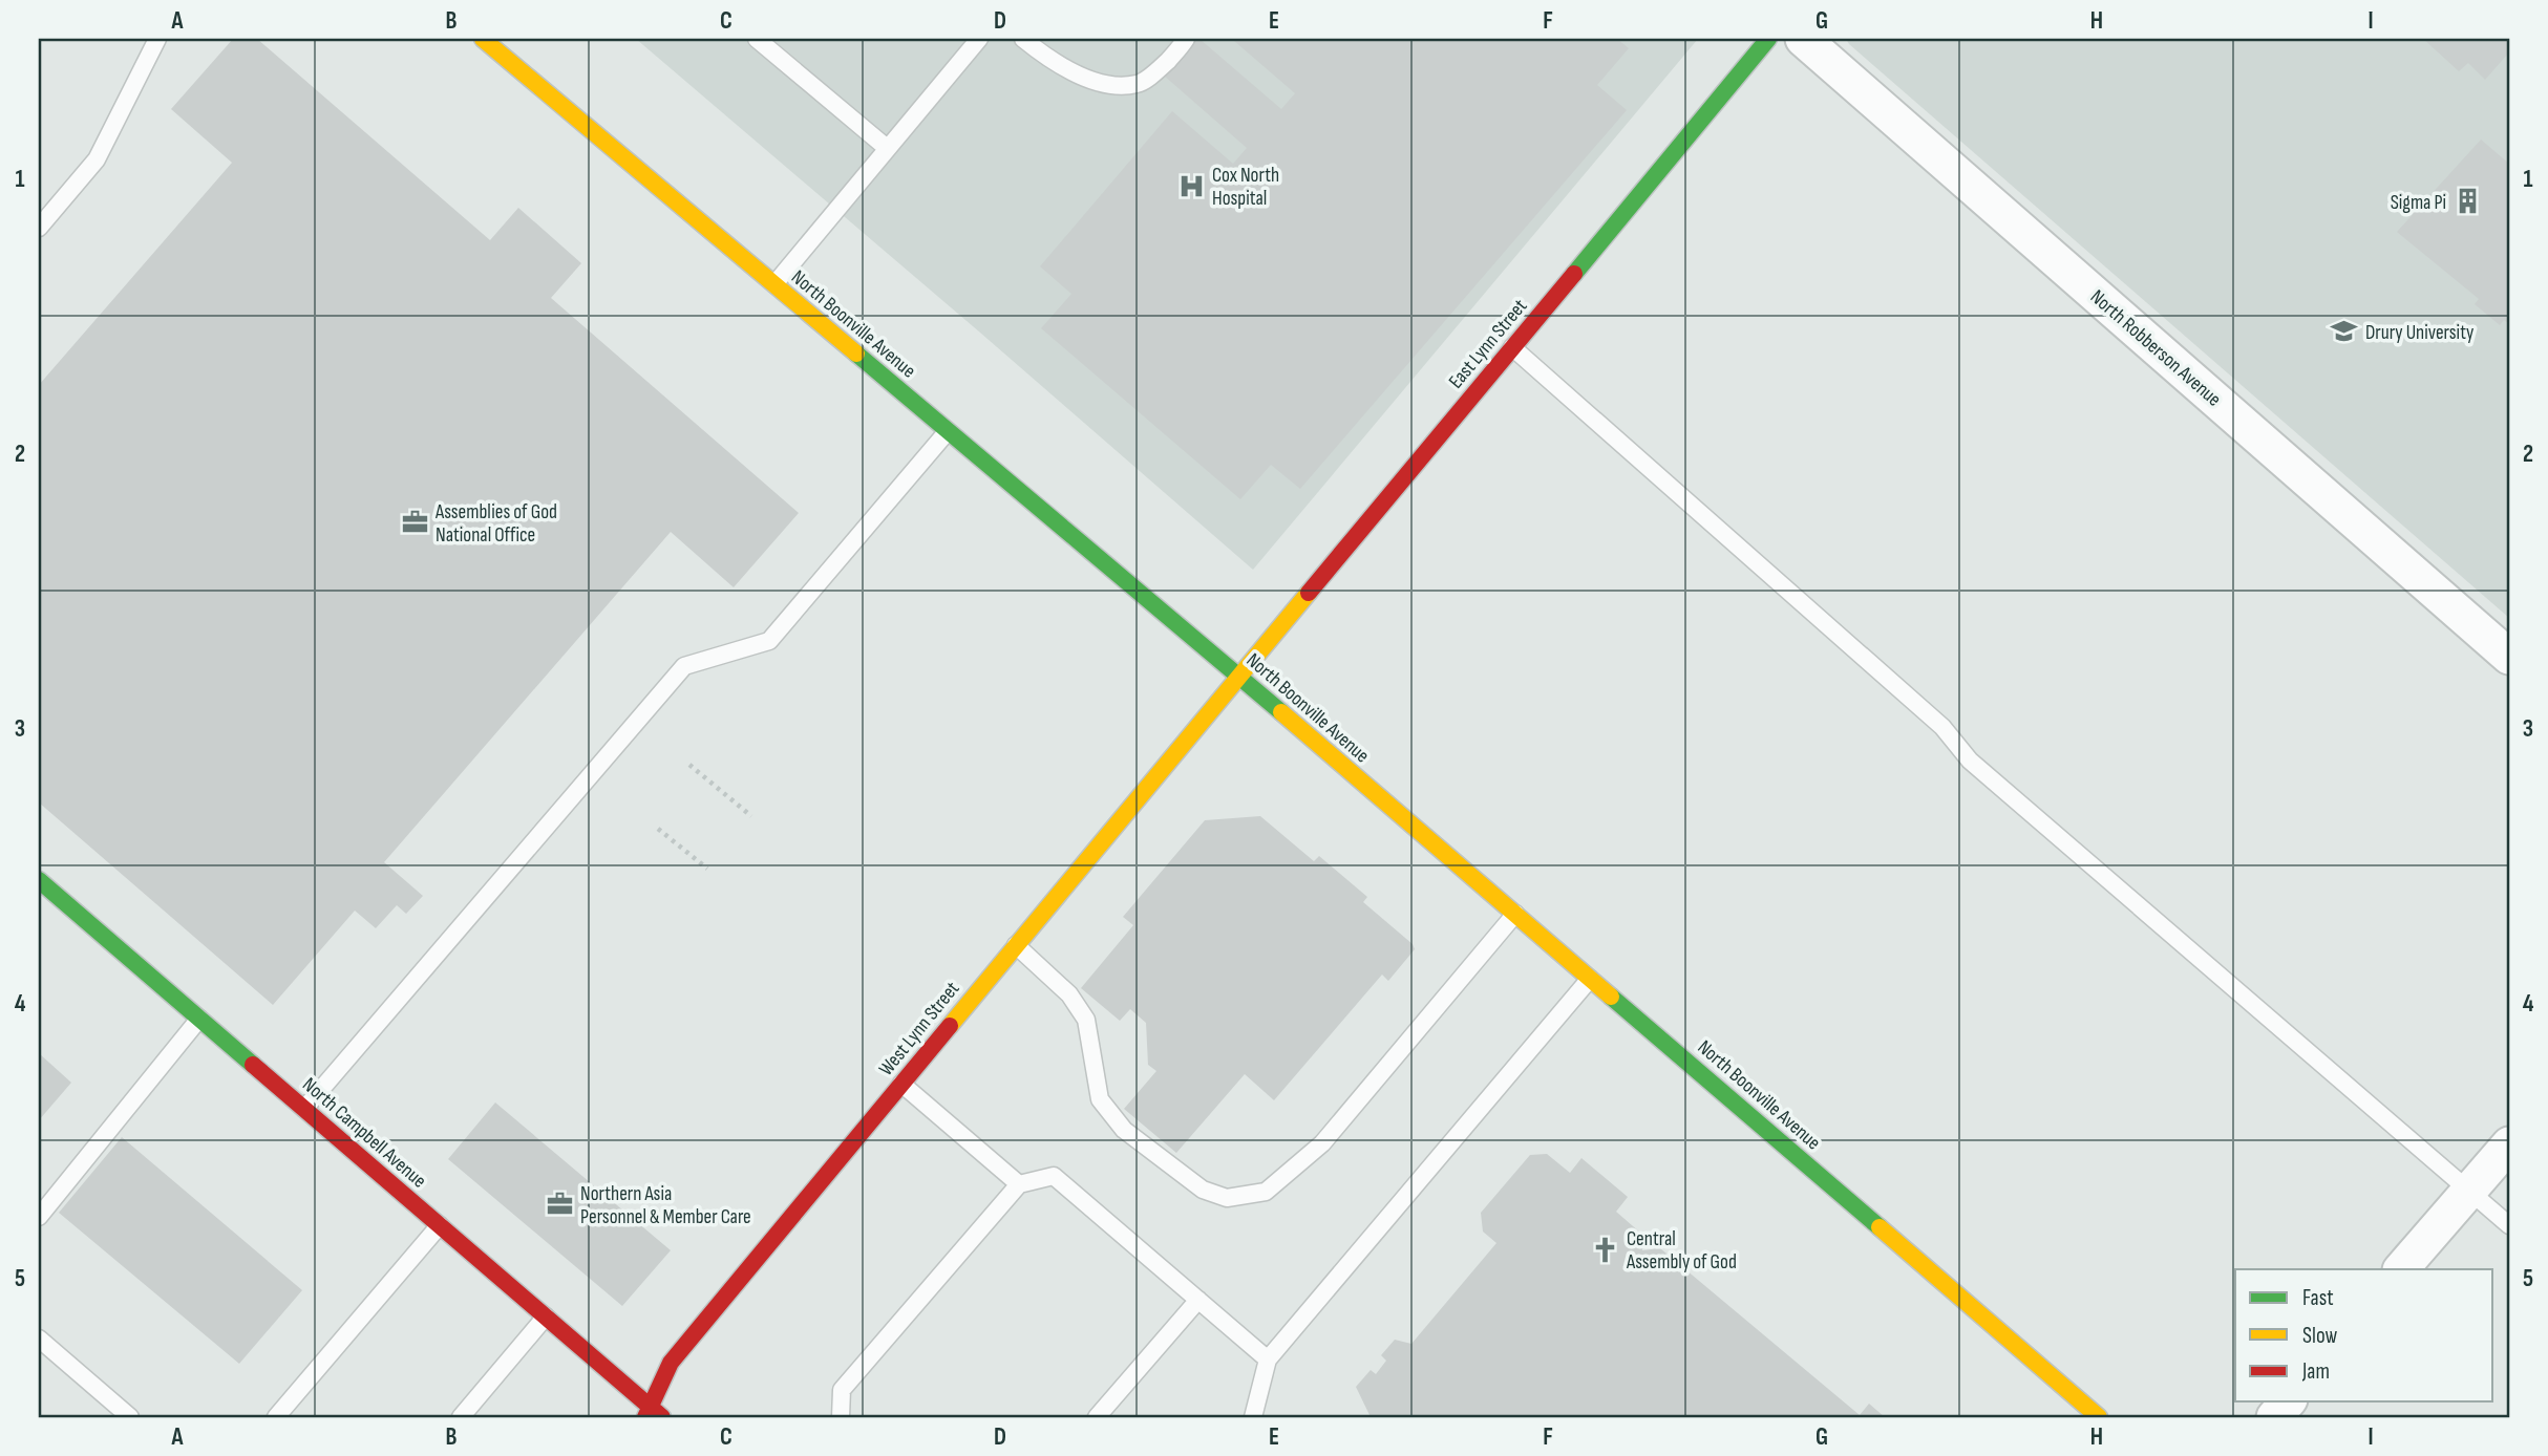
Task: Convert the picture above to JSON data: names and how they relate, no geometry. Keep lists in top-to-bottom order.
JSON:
{
  "streets": {
    "street": [
      "North Boonville Avenue",
      "East Lynn Street",
      "North Robberson Avenue",
      "West Lynn Street",
      "North Campbell Avenue"
    ]
  },
  "crossings": [
    ["North Boonville Avenue", "East Lynn Street"],
    ["North Boonville Avenue", "West Lynn Street"],
    ["East Lynn Street", "West Lynn Street"],
    ["West Lynn Street", "North Campbell Avenue"]
  ],
  "places": {
    "hospital": ["Cox North Hospital"],
    "building": ["Sigma Pi"],
    "school or university": ["Drury University"],
    "office": ["Assemblies of God National Office", "Northern Asia Personnel & Member Care"],
    "church": ["Central Assembly of God"]
  },
  "legend": ["Fast", "Slow", "Jam"],
  "grid": {
    "columns": [
      "A",
      "B",
      "C",
      "D",
      "E",
      "F",
      "G",
      "H",
      "I"
    ],
    "rows": [
      "1",
      "2",
      "3",
      "4",
      "5"
    ]
  }
}
